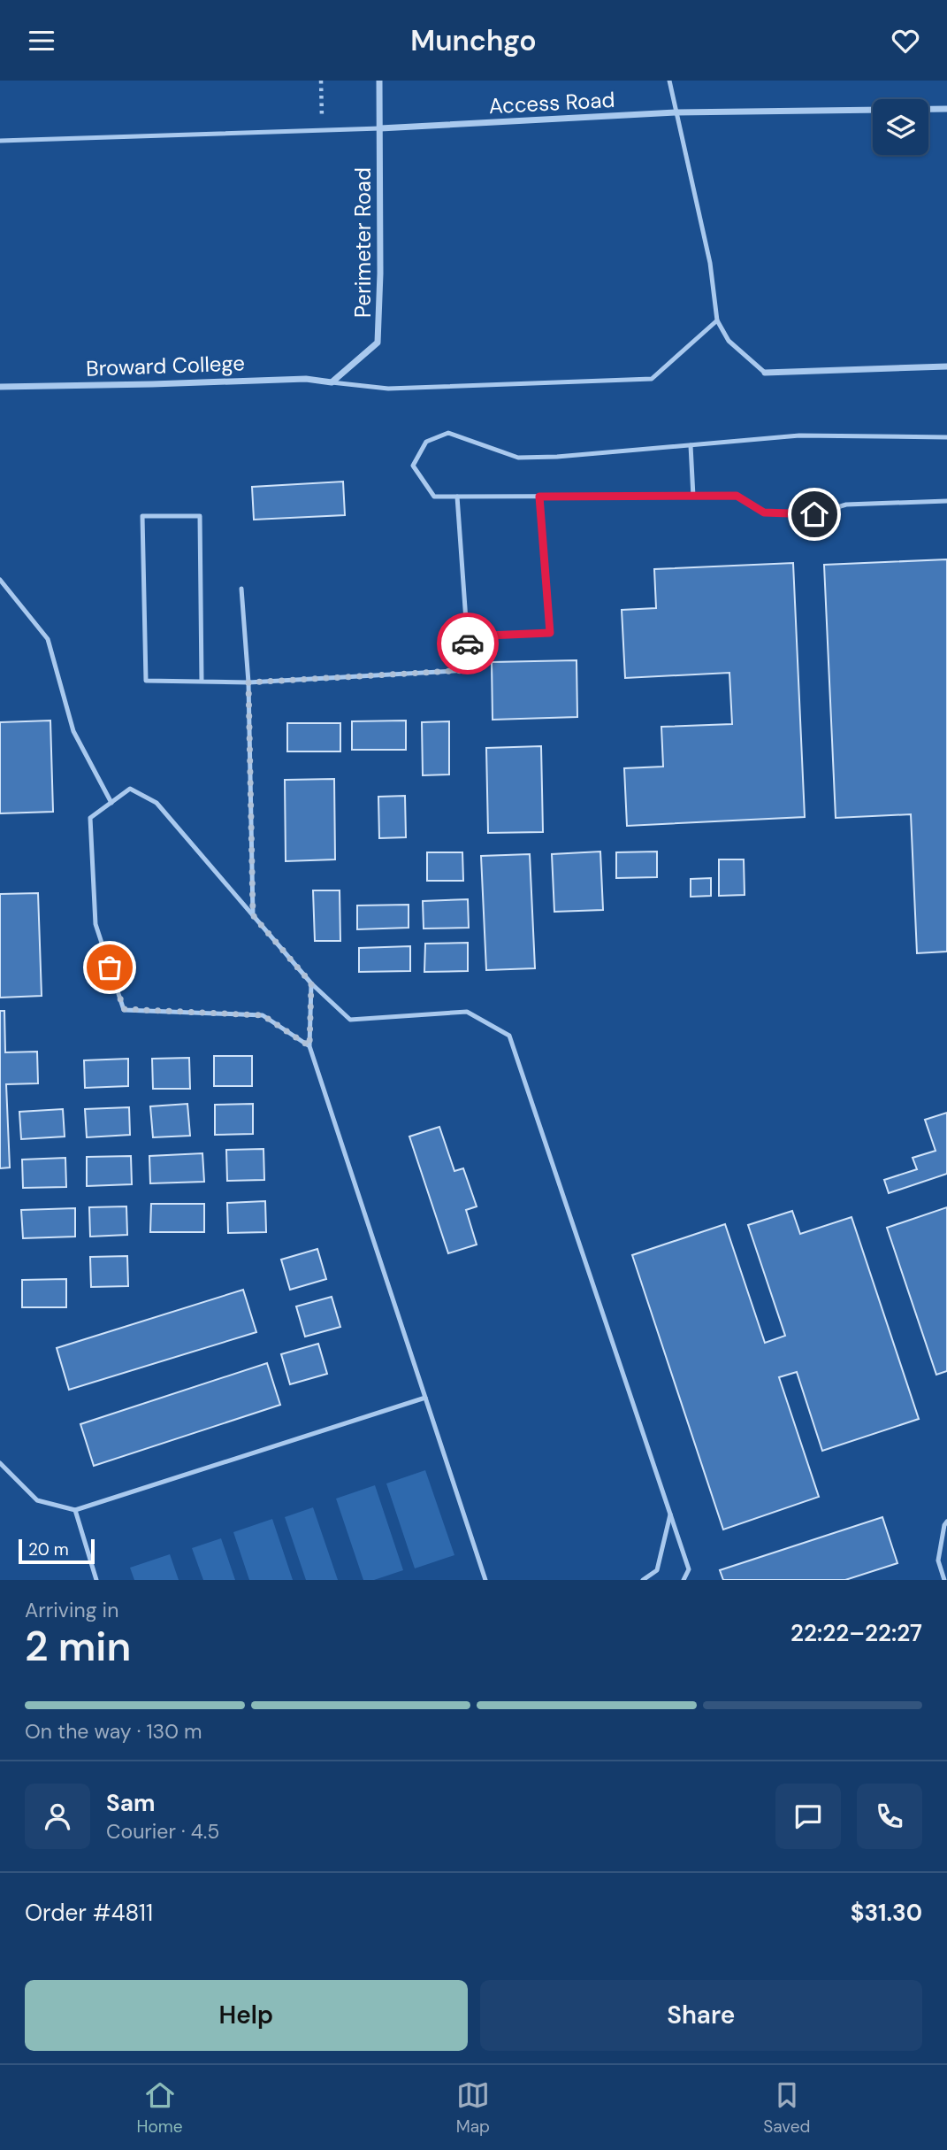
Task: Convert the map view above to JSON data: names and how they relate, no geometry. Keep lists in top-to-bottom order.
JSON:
{
  "streets": {
    "street": ["Access Road", "Perimeter Road", "Broward College"]
  },
  "crossings": [
    ["Access Road", "Perimeter Road"],
    ["Perimeter Road", "Broward College"]
  ],
  "scale_bar": "20 m",
  "page": {
    "header": "Munchgo",
    "scale": "20 m",
    "heading": ["2 min", "Arriving in", "22:22–22:27"],
    "panel": [
      "Sam",
      "Courier · 4.5",
      "Order #4811",
      "$31.30"
    ],
    "bar": "On the way · 130 m",
    "buttons": ["Help", "Share"],
    "tabs": ["Home", "Map", "Saved"]
  }
}
